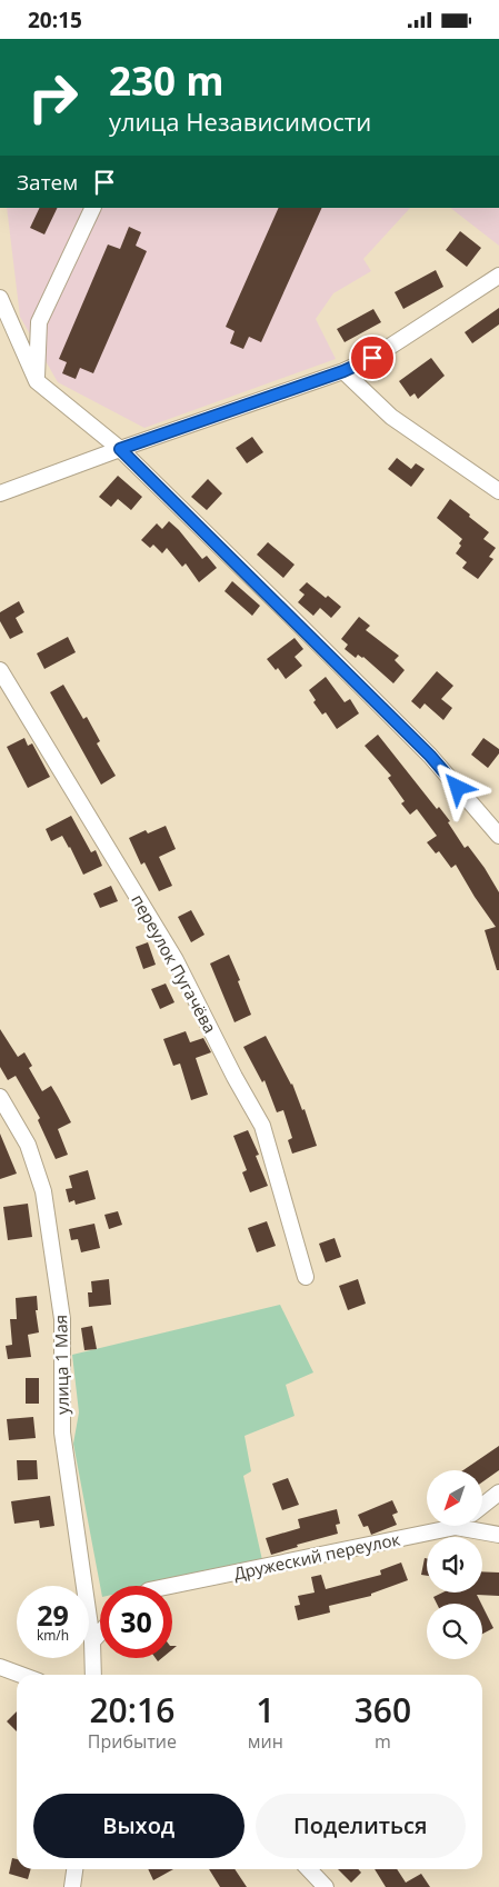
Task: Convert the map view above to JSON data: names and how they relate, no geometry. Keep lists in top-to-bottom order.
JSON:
{
  "streets": {
    "street": ["переулок Пугачёва", "улица 1 Мая", "Дружеский переулок"]
  },
  "north": "bottom left",
  "page": {
    "status": "20:15",
    "turn": ["230 m", "улица Независимости"],
    "then": "Затем",
    "speed": "29 km/h",
    "limit": "30",
    "eta": [
      "20:16",
      "Прибытие",
      "1",
      "мин",
      "360",
      "m"
    ],
    "buttons": ["Выход", "Поделиться"]
  }
}
